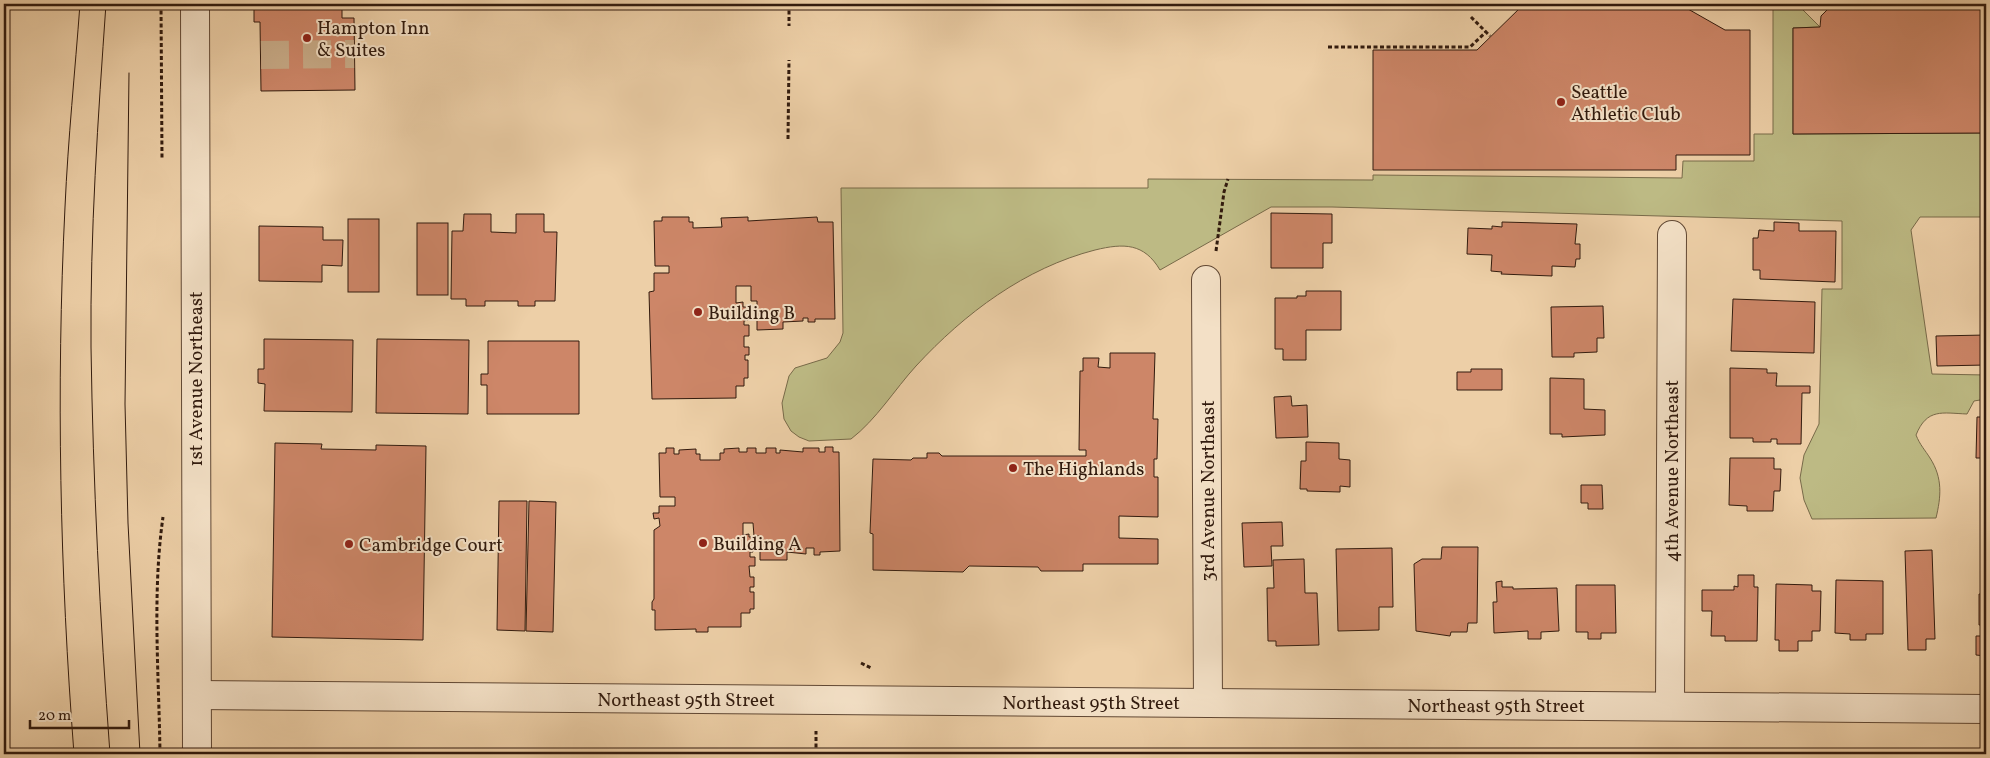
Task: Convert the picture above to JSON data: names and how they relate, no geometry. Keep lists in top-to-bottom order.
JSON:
{
  "streets": {
    "street": [
      "1st Avenue Northeast",
      "4th Avenue Northeast",
      "3rd Avenue Northeast",
      "Northeast 95th Street"
    ]
  },
  "crossings": [
    ["1st Avenue Northeast", "Northeast 95th Street"],
    ["4th Avenue Northeast", "Northeast 95th Street"],
    ["3rd Avenue Northeast", "Northeast 95th Street"]
  ],
  "places": [
    "Hampton Inn & Suites",
    "Seattle Athletic Club",
    "Building B",
    "The Highlands",
    "Building A",
    "Cambridge Court"
  ],
  "scale_bar": "20 m"
}
